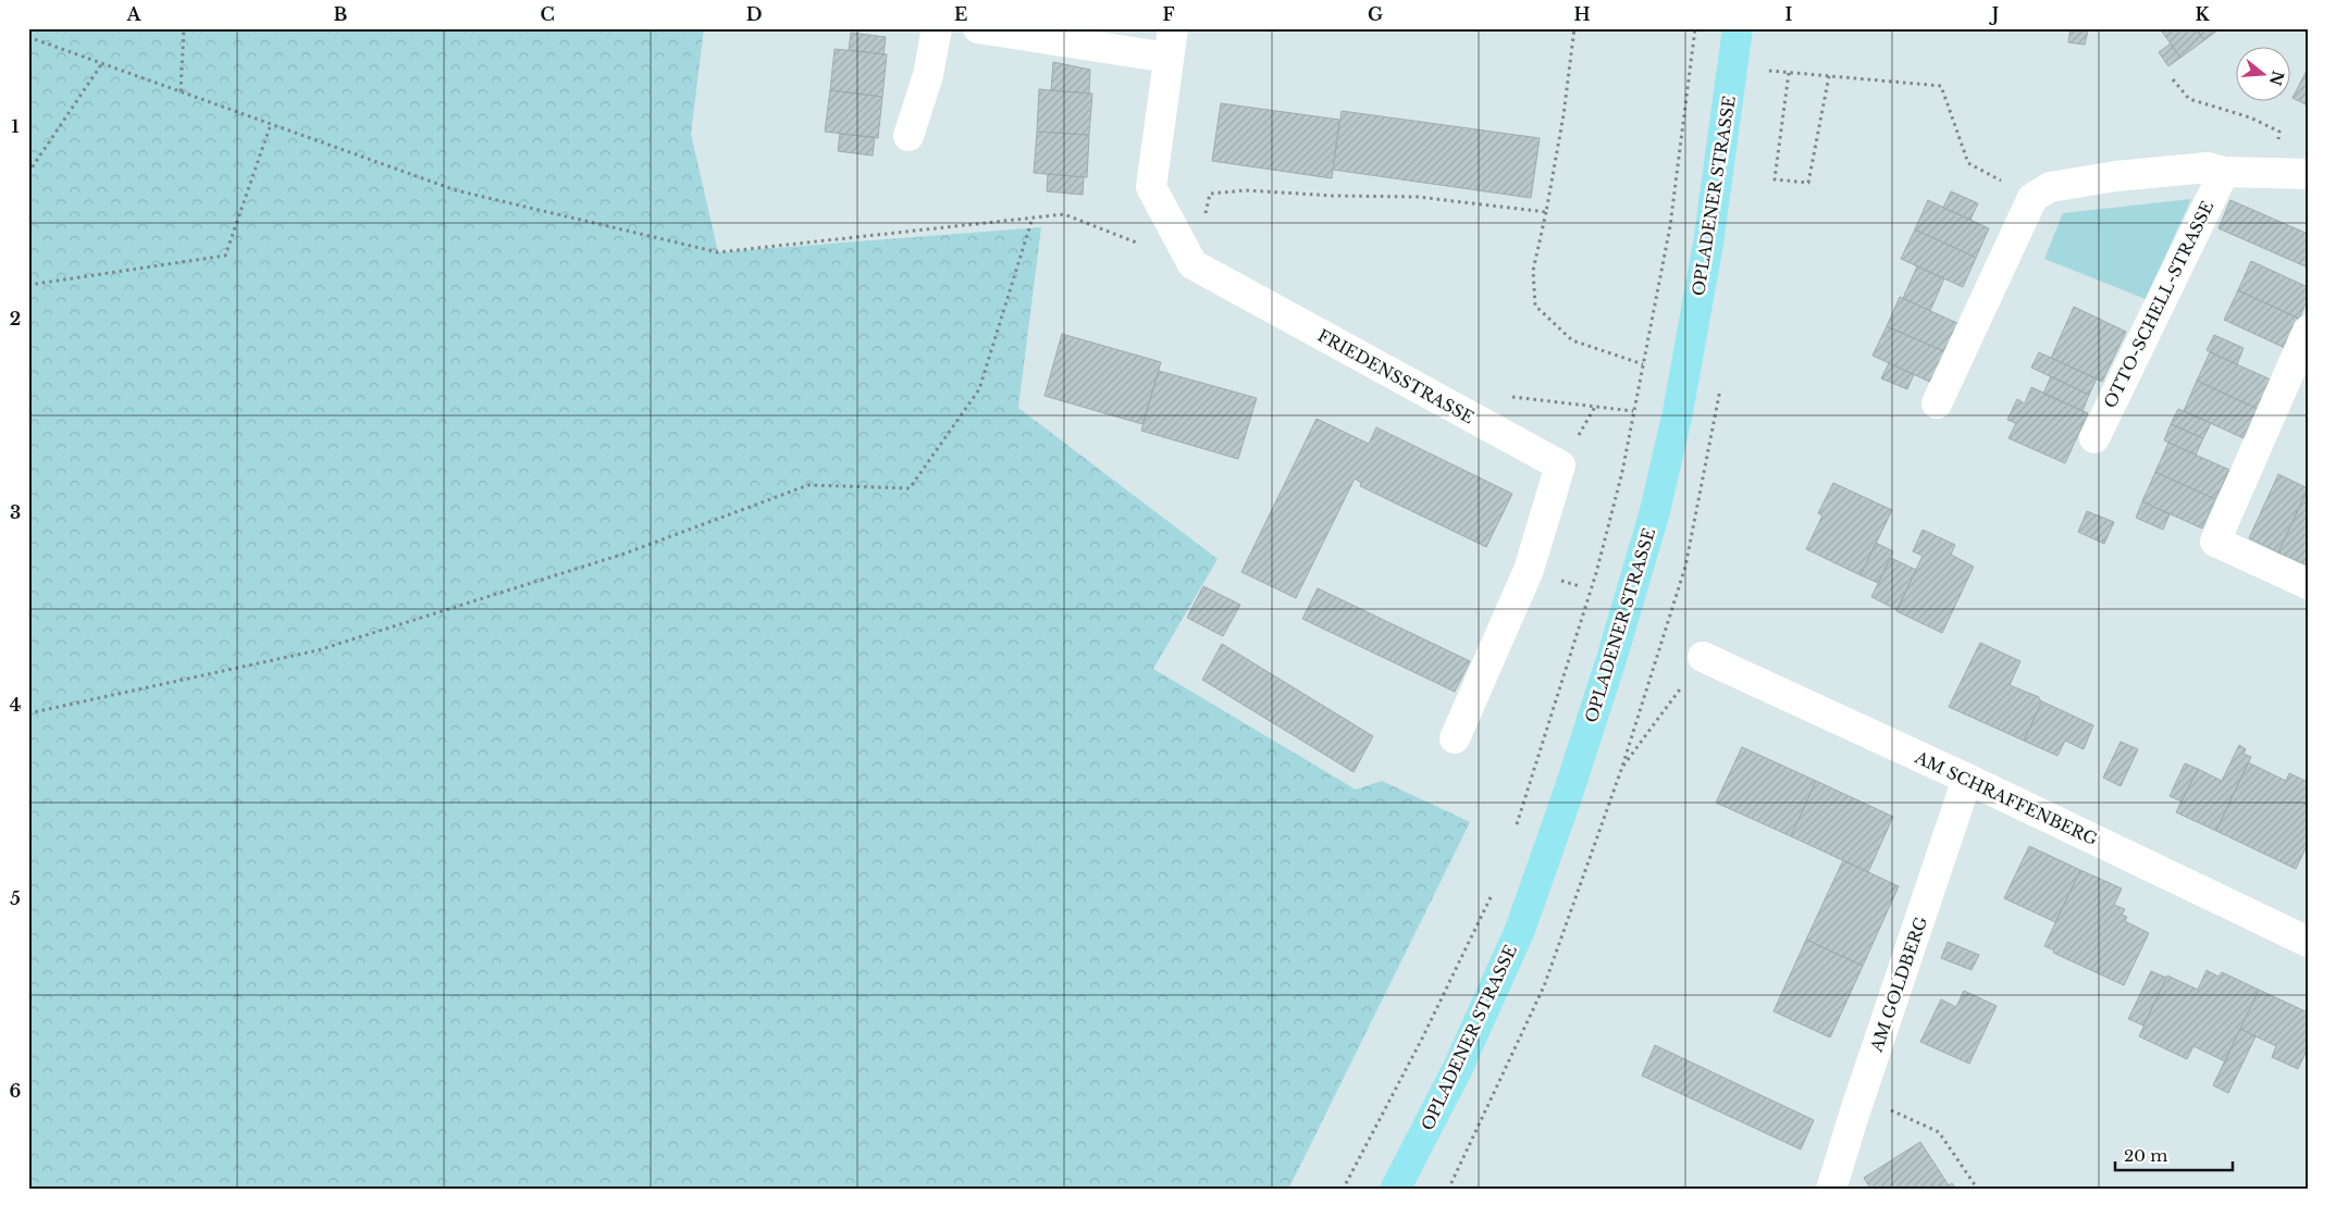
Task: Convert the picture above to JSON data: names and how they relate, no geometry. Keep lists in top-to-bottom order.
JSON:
{
  "streets": {
    "main road": ["OPLADENER STRASSE"],
    "street": [
      "OTTO-SCHELL-STRASSE",
      "FRIEDENSSTRASSE",
      "AM SCHRAFFENBERG",
      "AM GOLDBERG"
    ]
  },
  "crossings": [
    ["AM SCHRAFFENBERG", "AM GOLDBERG"]
  ],
  "scale_bar": "20 m",
  "north": "right",
  "grid": {
    "columns": [
      "A",
      "B",
      "C",
      "D",
      "E",
      "F",
      "G",
      "H",
      "I",
      "J",
      "K"
    ],
    "rows": [
      "1",
      "2",
      "3",
      "4",
      "5",
      "6"
    ]
  }
}
